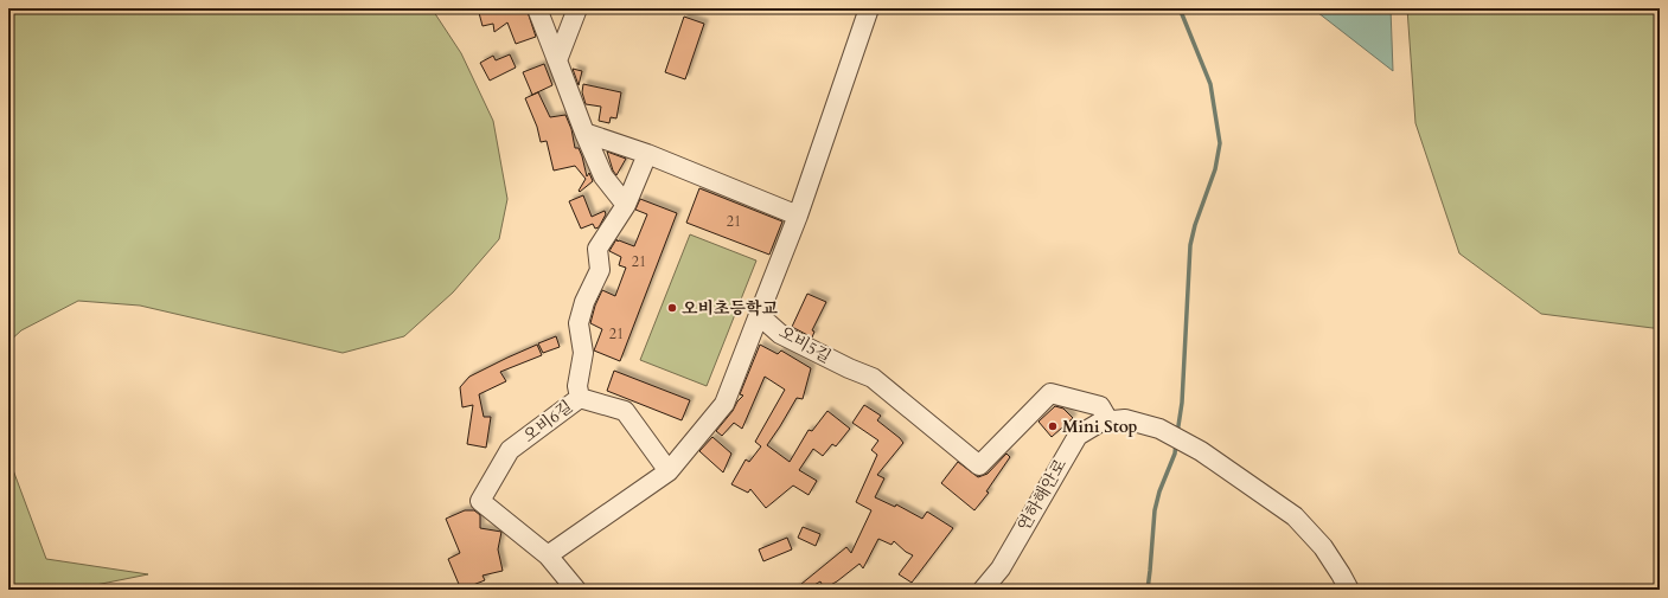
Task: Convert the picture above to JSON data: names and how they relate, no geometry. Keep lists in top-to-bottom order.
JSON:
{
  "streets": {
    "street": ["오비5길", "오비6길", "연하해안로"]
  },
  "crossings": [
    ["오비5길", "연하해안로"]
  ],
  "places": ["오비초등학교", "Mini Stop"],
  "house_numbers": ["21", "21", "21"]
}
